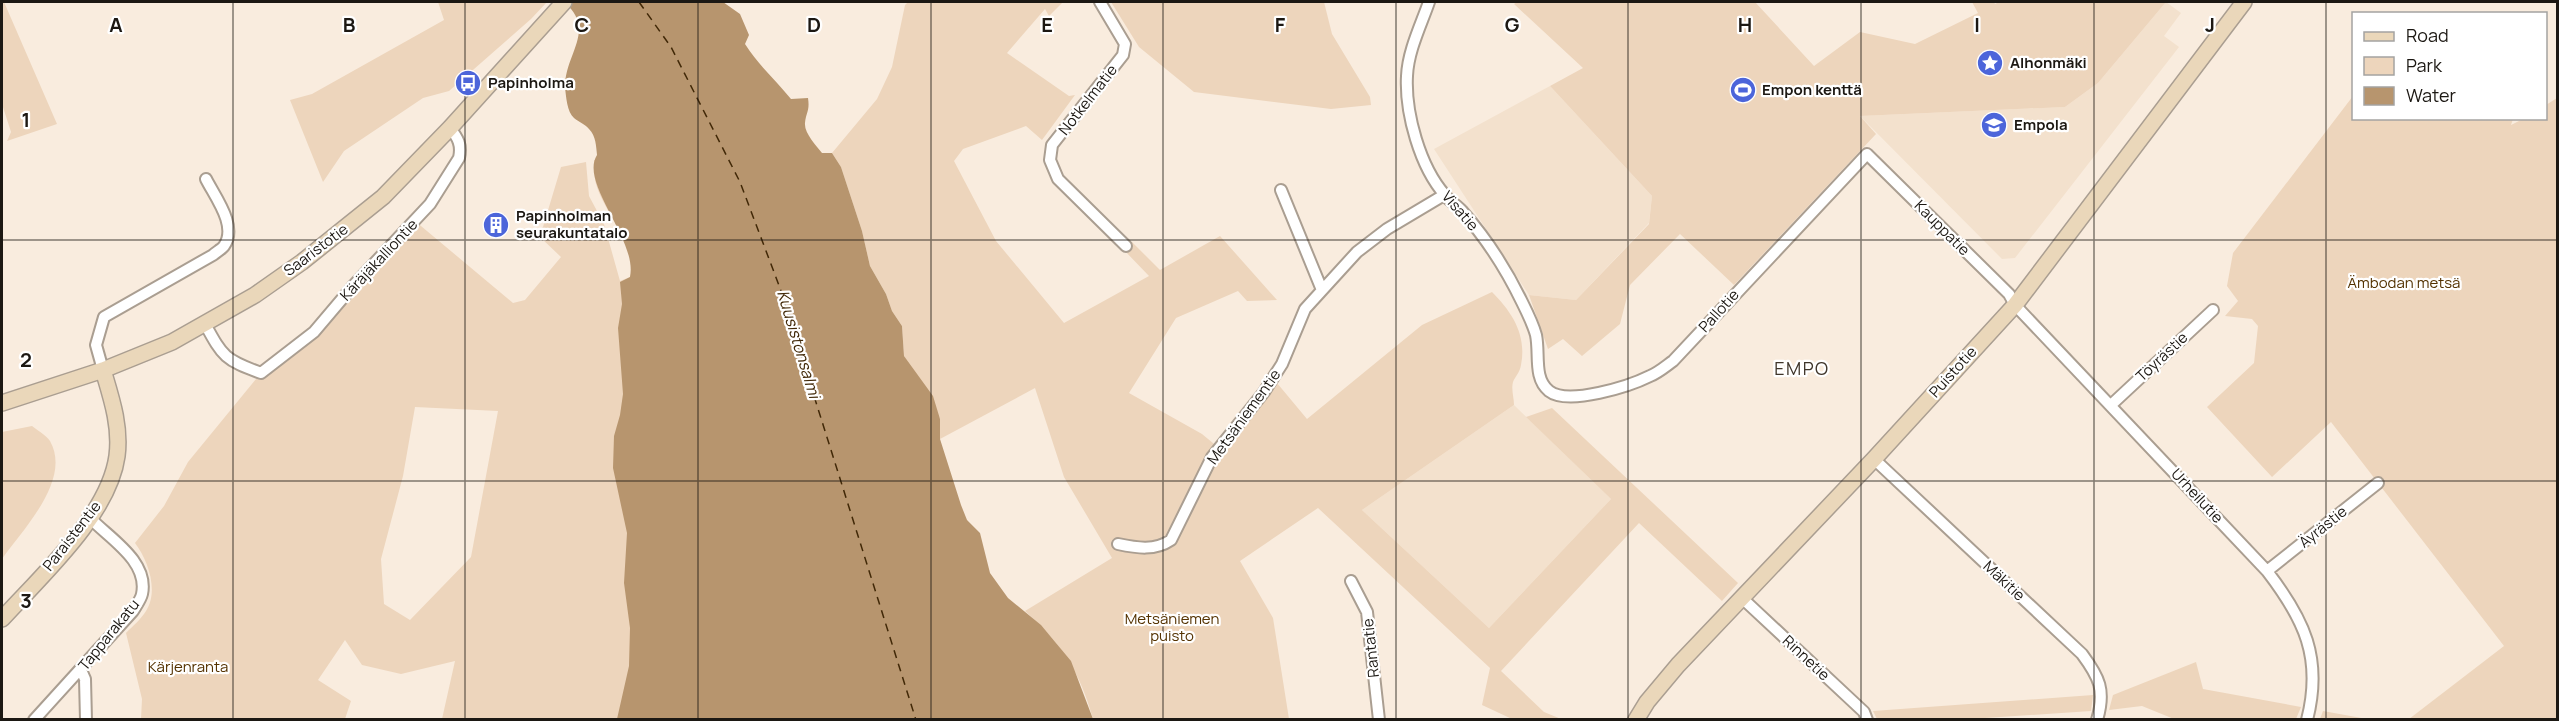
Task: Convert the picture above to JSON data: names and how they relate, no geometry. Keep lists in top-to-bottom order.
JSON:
{
  "streets": {
    "main road": ["Saaristotie", "Puistotie", "Paraistentie"],
    "street": [
      "Notkelmatie",
      "Visatie",
      "Kauppatie",
      "Käräjäkalliontie",
      "Pallotie",
      "Töyrästie",
      "Metsäniementie",
      "Urheilutie",
      "Äyrästie",
      "Mäkitie",
      "Tapparakatu",
      "Rantatie",
      "Rinnetie"
    ]
  },
  "crossings": [
    ["Visatie", "Pallotie"],
    ["Visatie", "Metsäniementie"],
    ["Kauppatie", "Pallotie"],
    ["Kauppatie", "Puistotie"],
    ["Kauppatie", "Urheilutie"],
    ["Saaristotie", "Käräjäkalliontie"],
    ["Saaristotie", "Paraistentie"],
    ["Töyrästie", "Urheilutie"],
    ["Puistotie", "Urheilutie"],
    ["Puistotie", "Mäkitie"],
    ["Puistotie", "Rinnetie"],
    ["Urheilutie", "Äyrästie"],
    ["Paraistentie", "Tapparakatu"]
  ],
  "districts": ["EMPO"],
  "water": ["Kuusistonsalmi"],
  "parks": ["Ämbodan metsä", "Metsäniemen puisto", "Kärjenranta"],
  "places": {
    "place": ["Alhonmäki"],
    "bus stop": ["Papinholma"],
    "sports": ["Empon kenttä"],
    "school or university": ["Empola"],
    "building": ["Papinholman seurakuntatalo"]
  },
  "legend": ["Road", "Park", "Water"],
  "grid": {
    "columns": [
      "A",
      "B",
      "C",
      "D",
      "E",
      "F",
      "G",
      "H",
      "I",
      "J"
    ],
    "rows": ["1", "2", "3"]
  }
}
